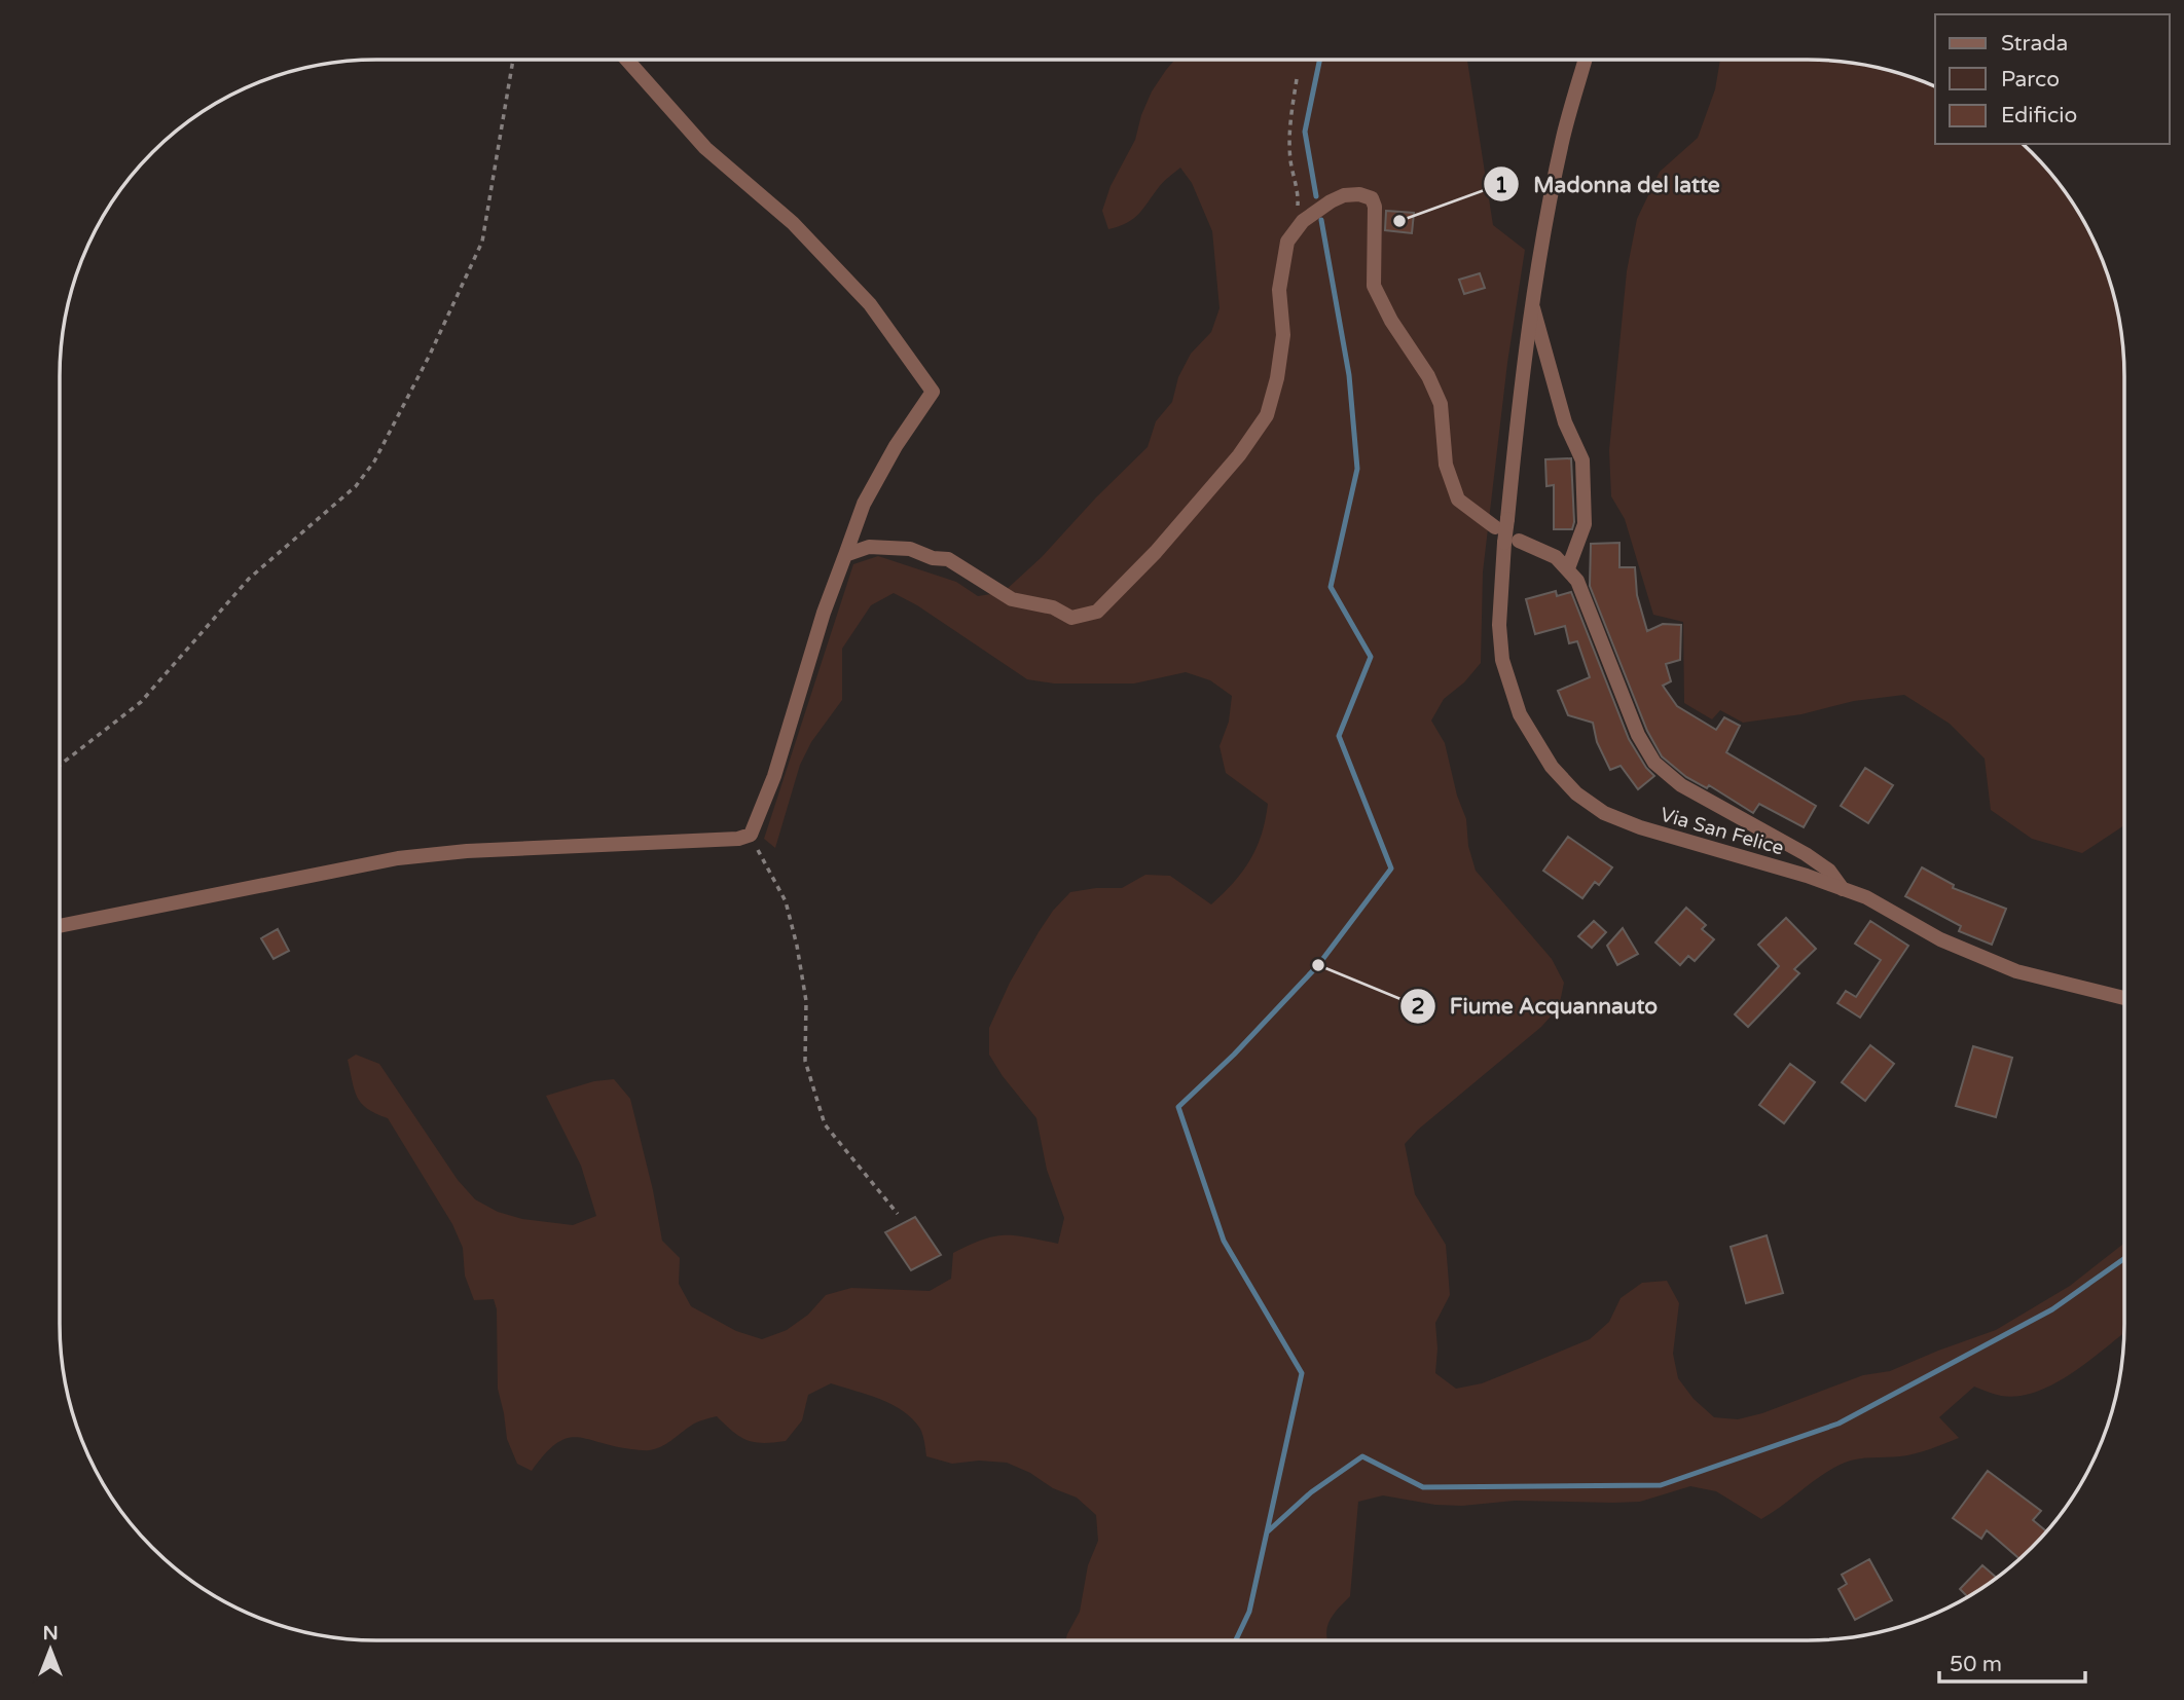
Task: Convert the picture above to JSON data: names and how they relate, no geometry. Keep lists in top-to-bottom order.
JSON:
{
  "streets": {
    "street": ["Via San Felice"]
  },
  "places": ["Madonna del latte", "Fiume Acquannauto"],
  "legend": ["Strada", "Parco", "Edificio"],
  "scale_bar": "50 m",
  "north": "top"
}
